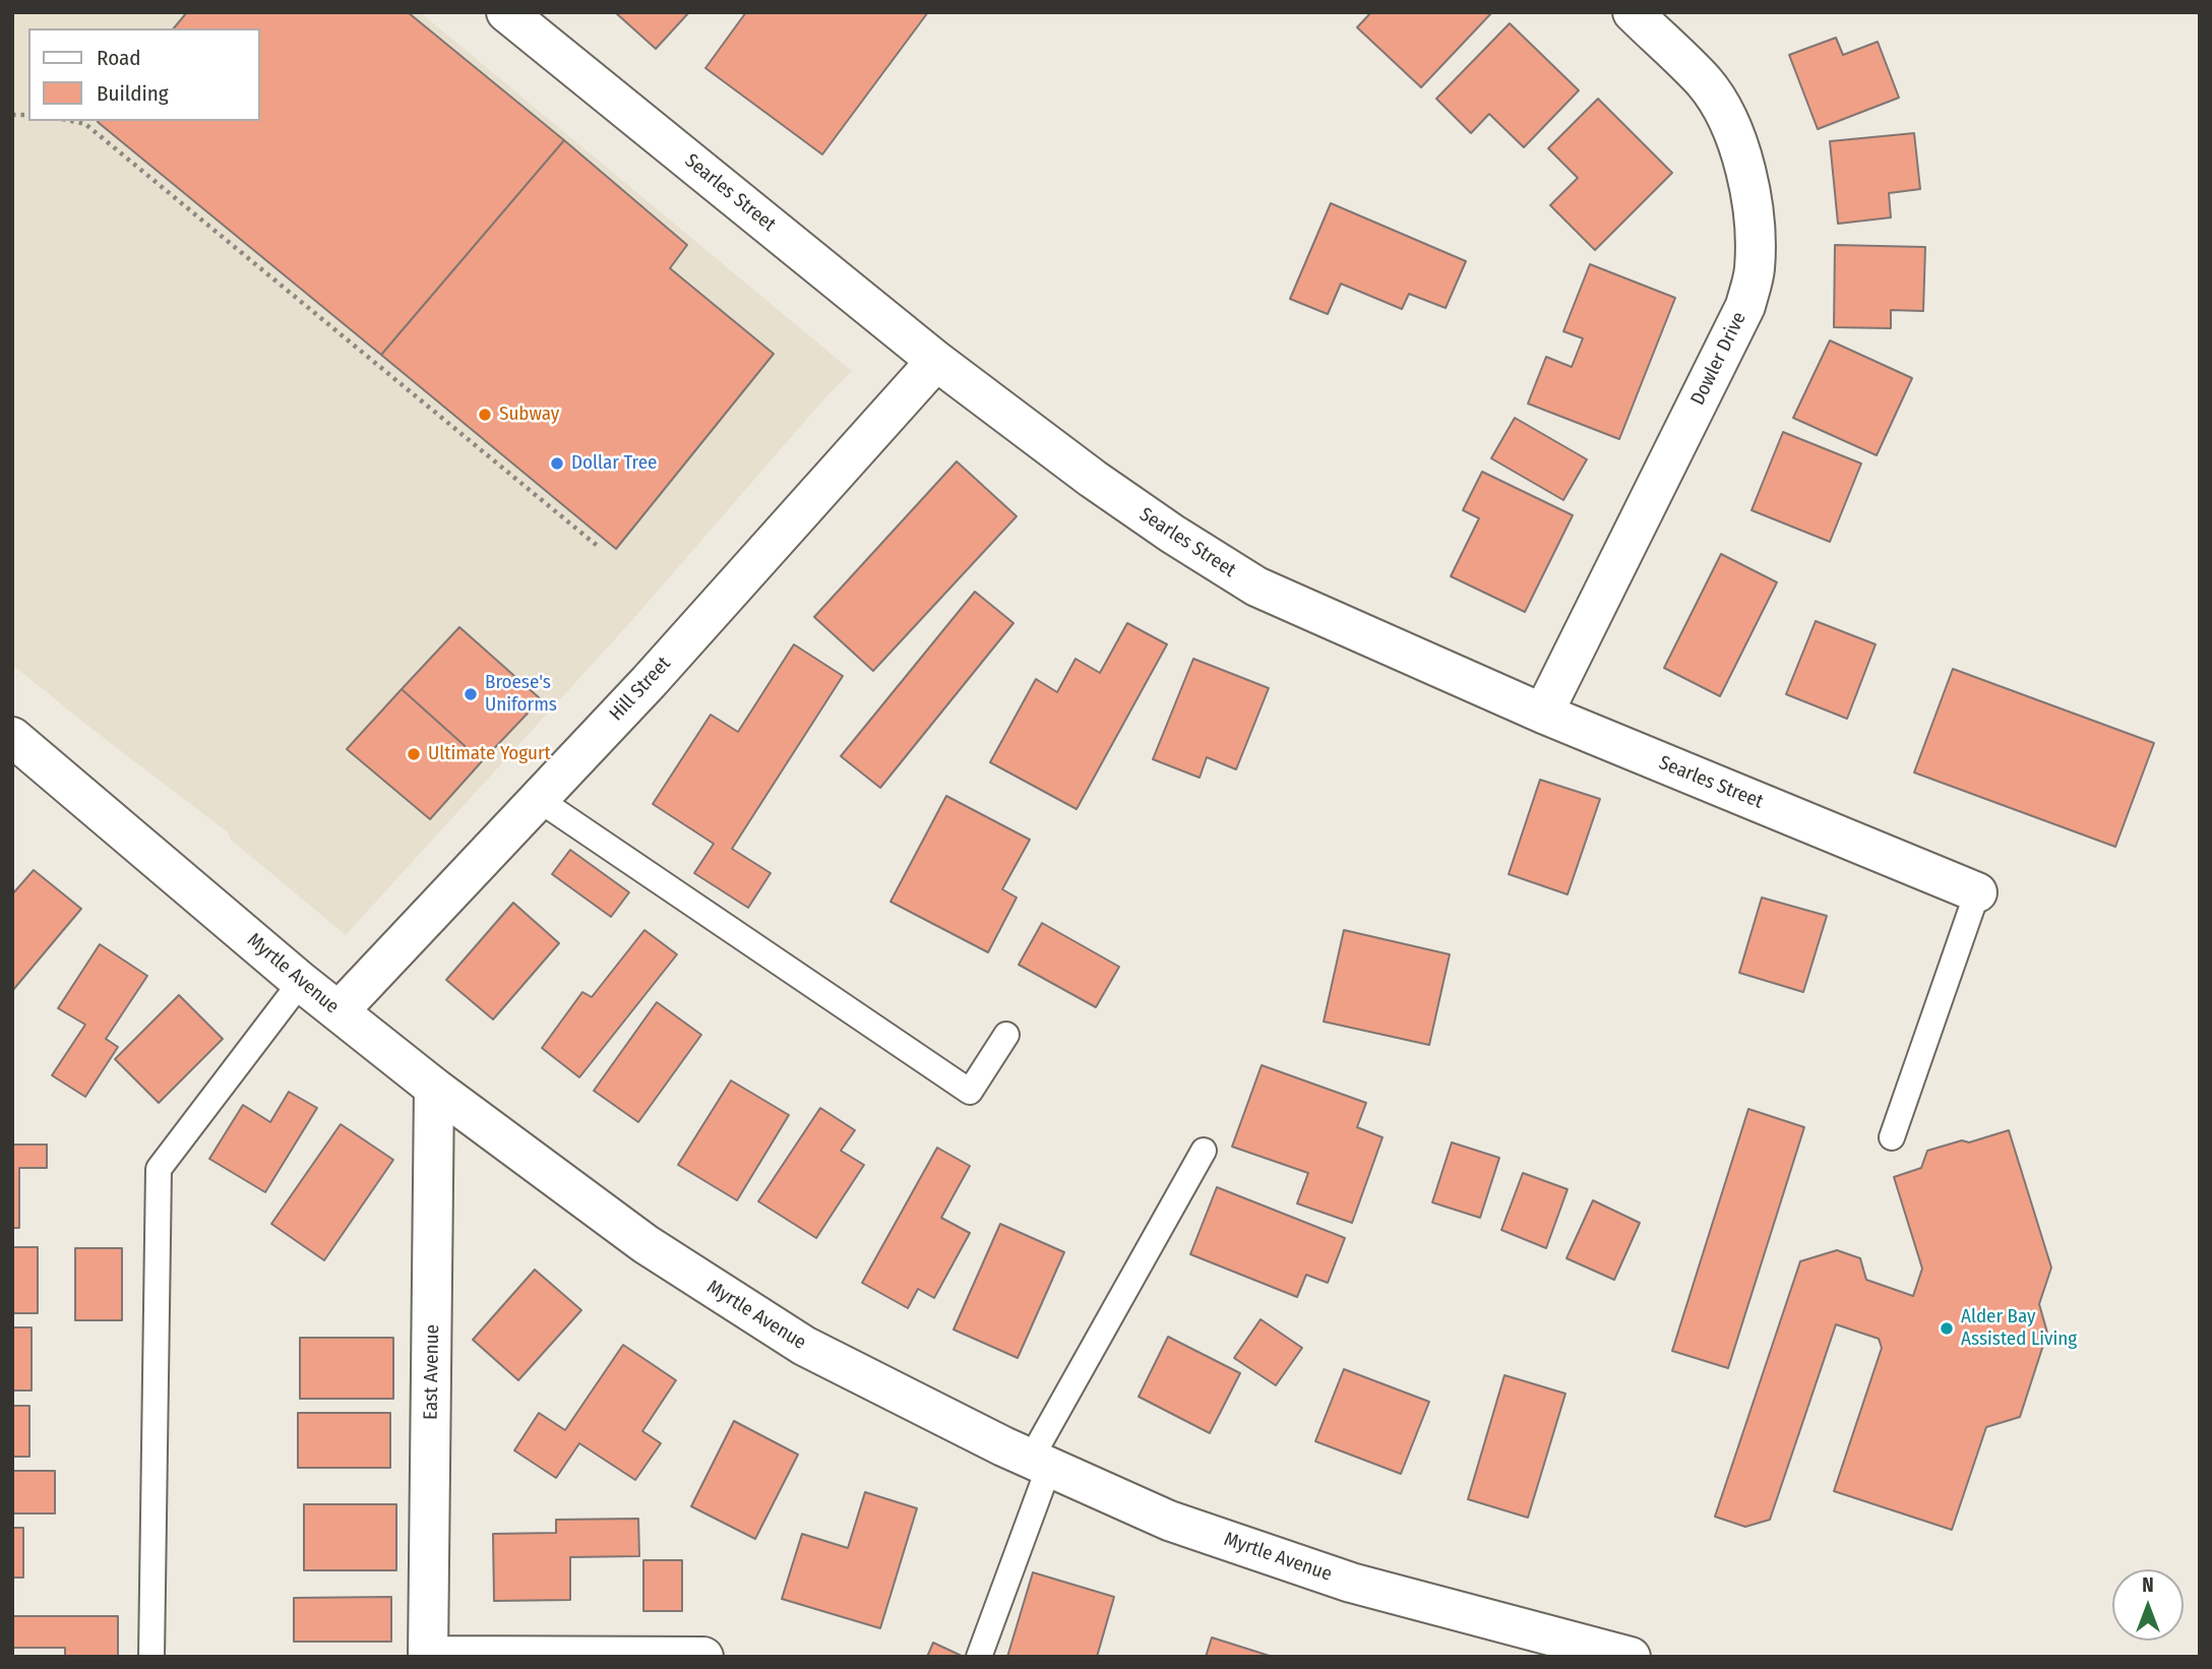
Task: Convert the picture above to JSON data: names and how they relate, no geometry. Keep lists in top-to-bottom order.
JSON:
{
  "streets": {
    "street": [
      "Searles Street",
      "Dowler Drive",
      "Hill Street",
      "Myrtle Avenue",
      "East Avenue"
    ]
  },
  "crossings": [
    ["Searles Street", "Dowler Drive"],
    ["Searles Street", "Hill Street"],
    ["Hill Street", "Myrtle Avenue"],
    ["Myrtle Avenue", "East Avenue"]
  ],
  "places": [
    "Subway",
    "Dollar Tree",
    "Broese's Uniforms",
    "Ultimate Yogurt",
    "Alder Bay Assisted Living"
  ],
  "legend": ["Road", "Building"],
  "north": "top"
}
